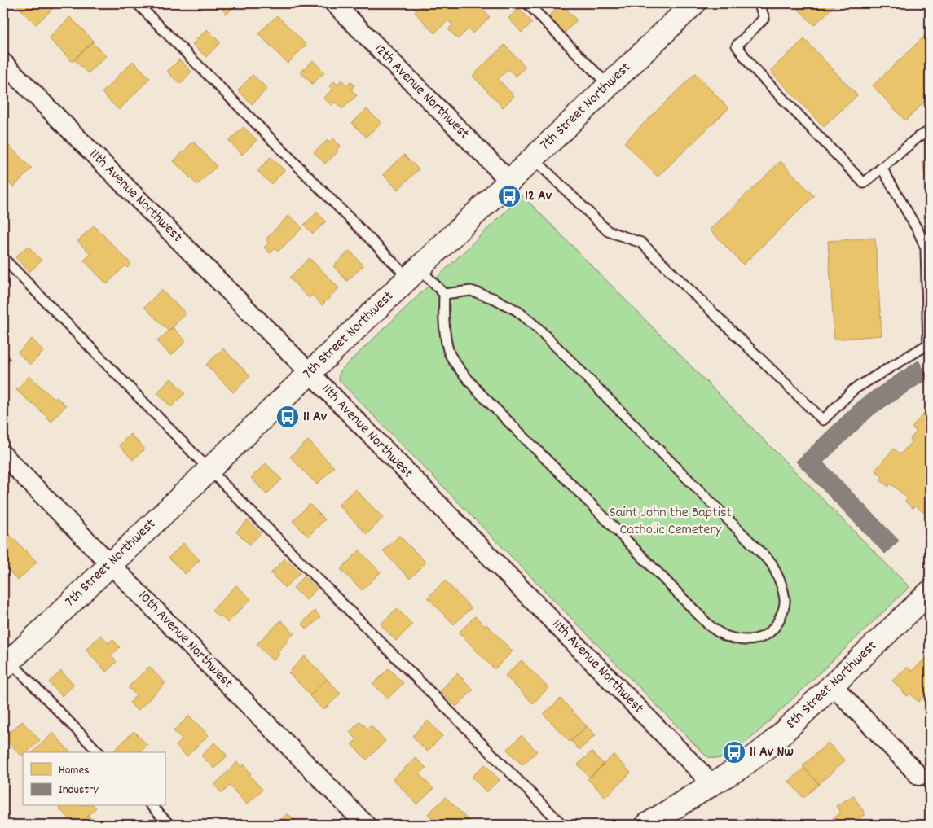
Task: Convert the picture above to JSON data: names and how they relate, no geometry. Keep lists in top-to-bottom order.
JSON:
{
  "streets": {
    "street": [
      "12th Avenue Northwest",
      "7th Street Northwest",
      "11th Avenue Northwest",
      "10th Avenue Northwest",
      "8th Street Northwest"
    ]
  },
  "crossings": [
    ["12th Avenue Northwest", "7th Street Northwest"],
    ["7th Street Northwest", "11th Avenue Northwest"],
    ["7th Street Northwest", "10th Avenue Northwest"],
    ["11th Avenue Northwest", "8th Street Northwest"]
  ],
  "parks": ["Saint John the Baptist Catholic Cemetery"],
  "places": {
    "bus stop": ["12 Av", "11 Av", "11 Av Nw"]
  },
  "legend": ["Homes", "Industry"]
}
